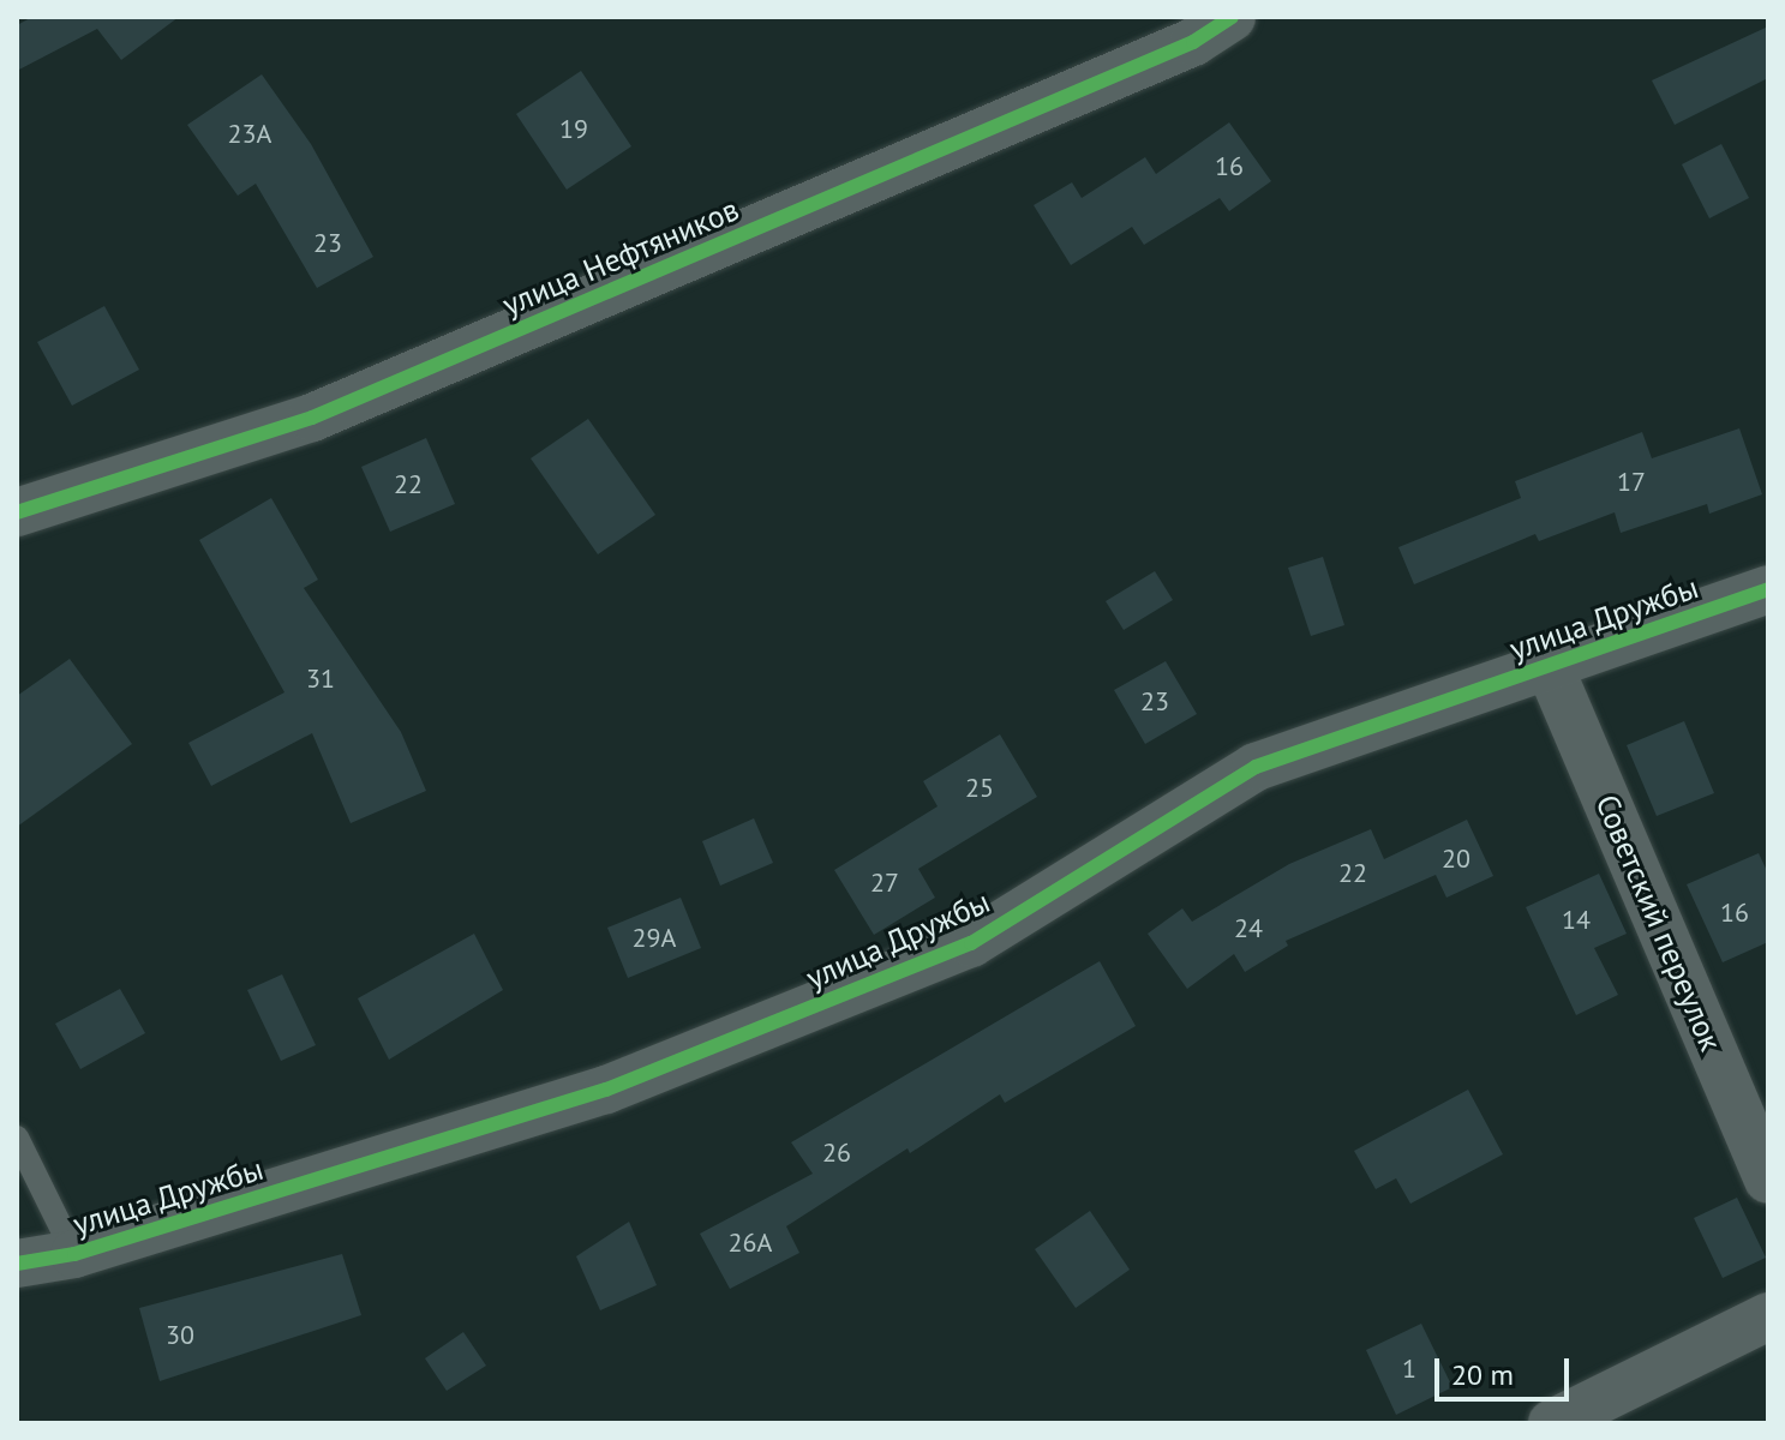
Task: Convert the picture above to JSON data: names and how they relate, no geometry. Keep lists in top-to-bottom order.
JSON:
{
  "streets": {
    "street": ["улица Нефтяников", "улица Дружбы", "Советский переулок"]
  },
  "crossings": [
    ["улица Дружбы", "Советский переулок"]
  ],
  "house_numbers": [
    "19",
    "23А",
    "16",
    "23",
    "17",
    "22",
    "31",
    "23",
    "25",
    "20",
    "22",
    "27",
    "16",
    "14",
    "24",
    "29А",
    "26",
    "26А",
    "30",
    "1"
  ],
  "scale_bar": "20 m"
}
